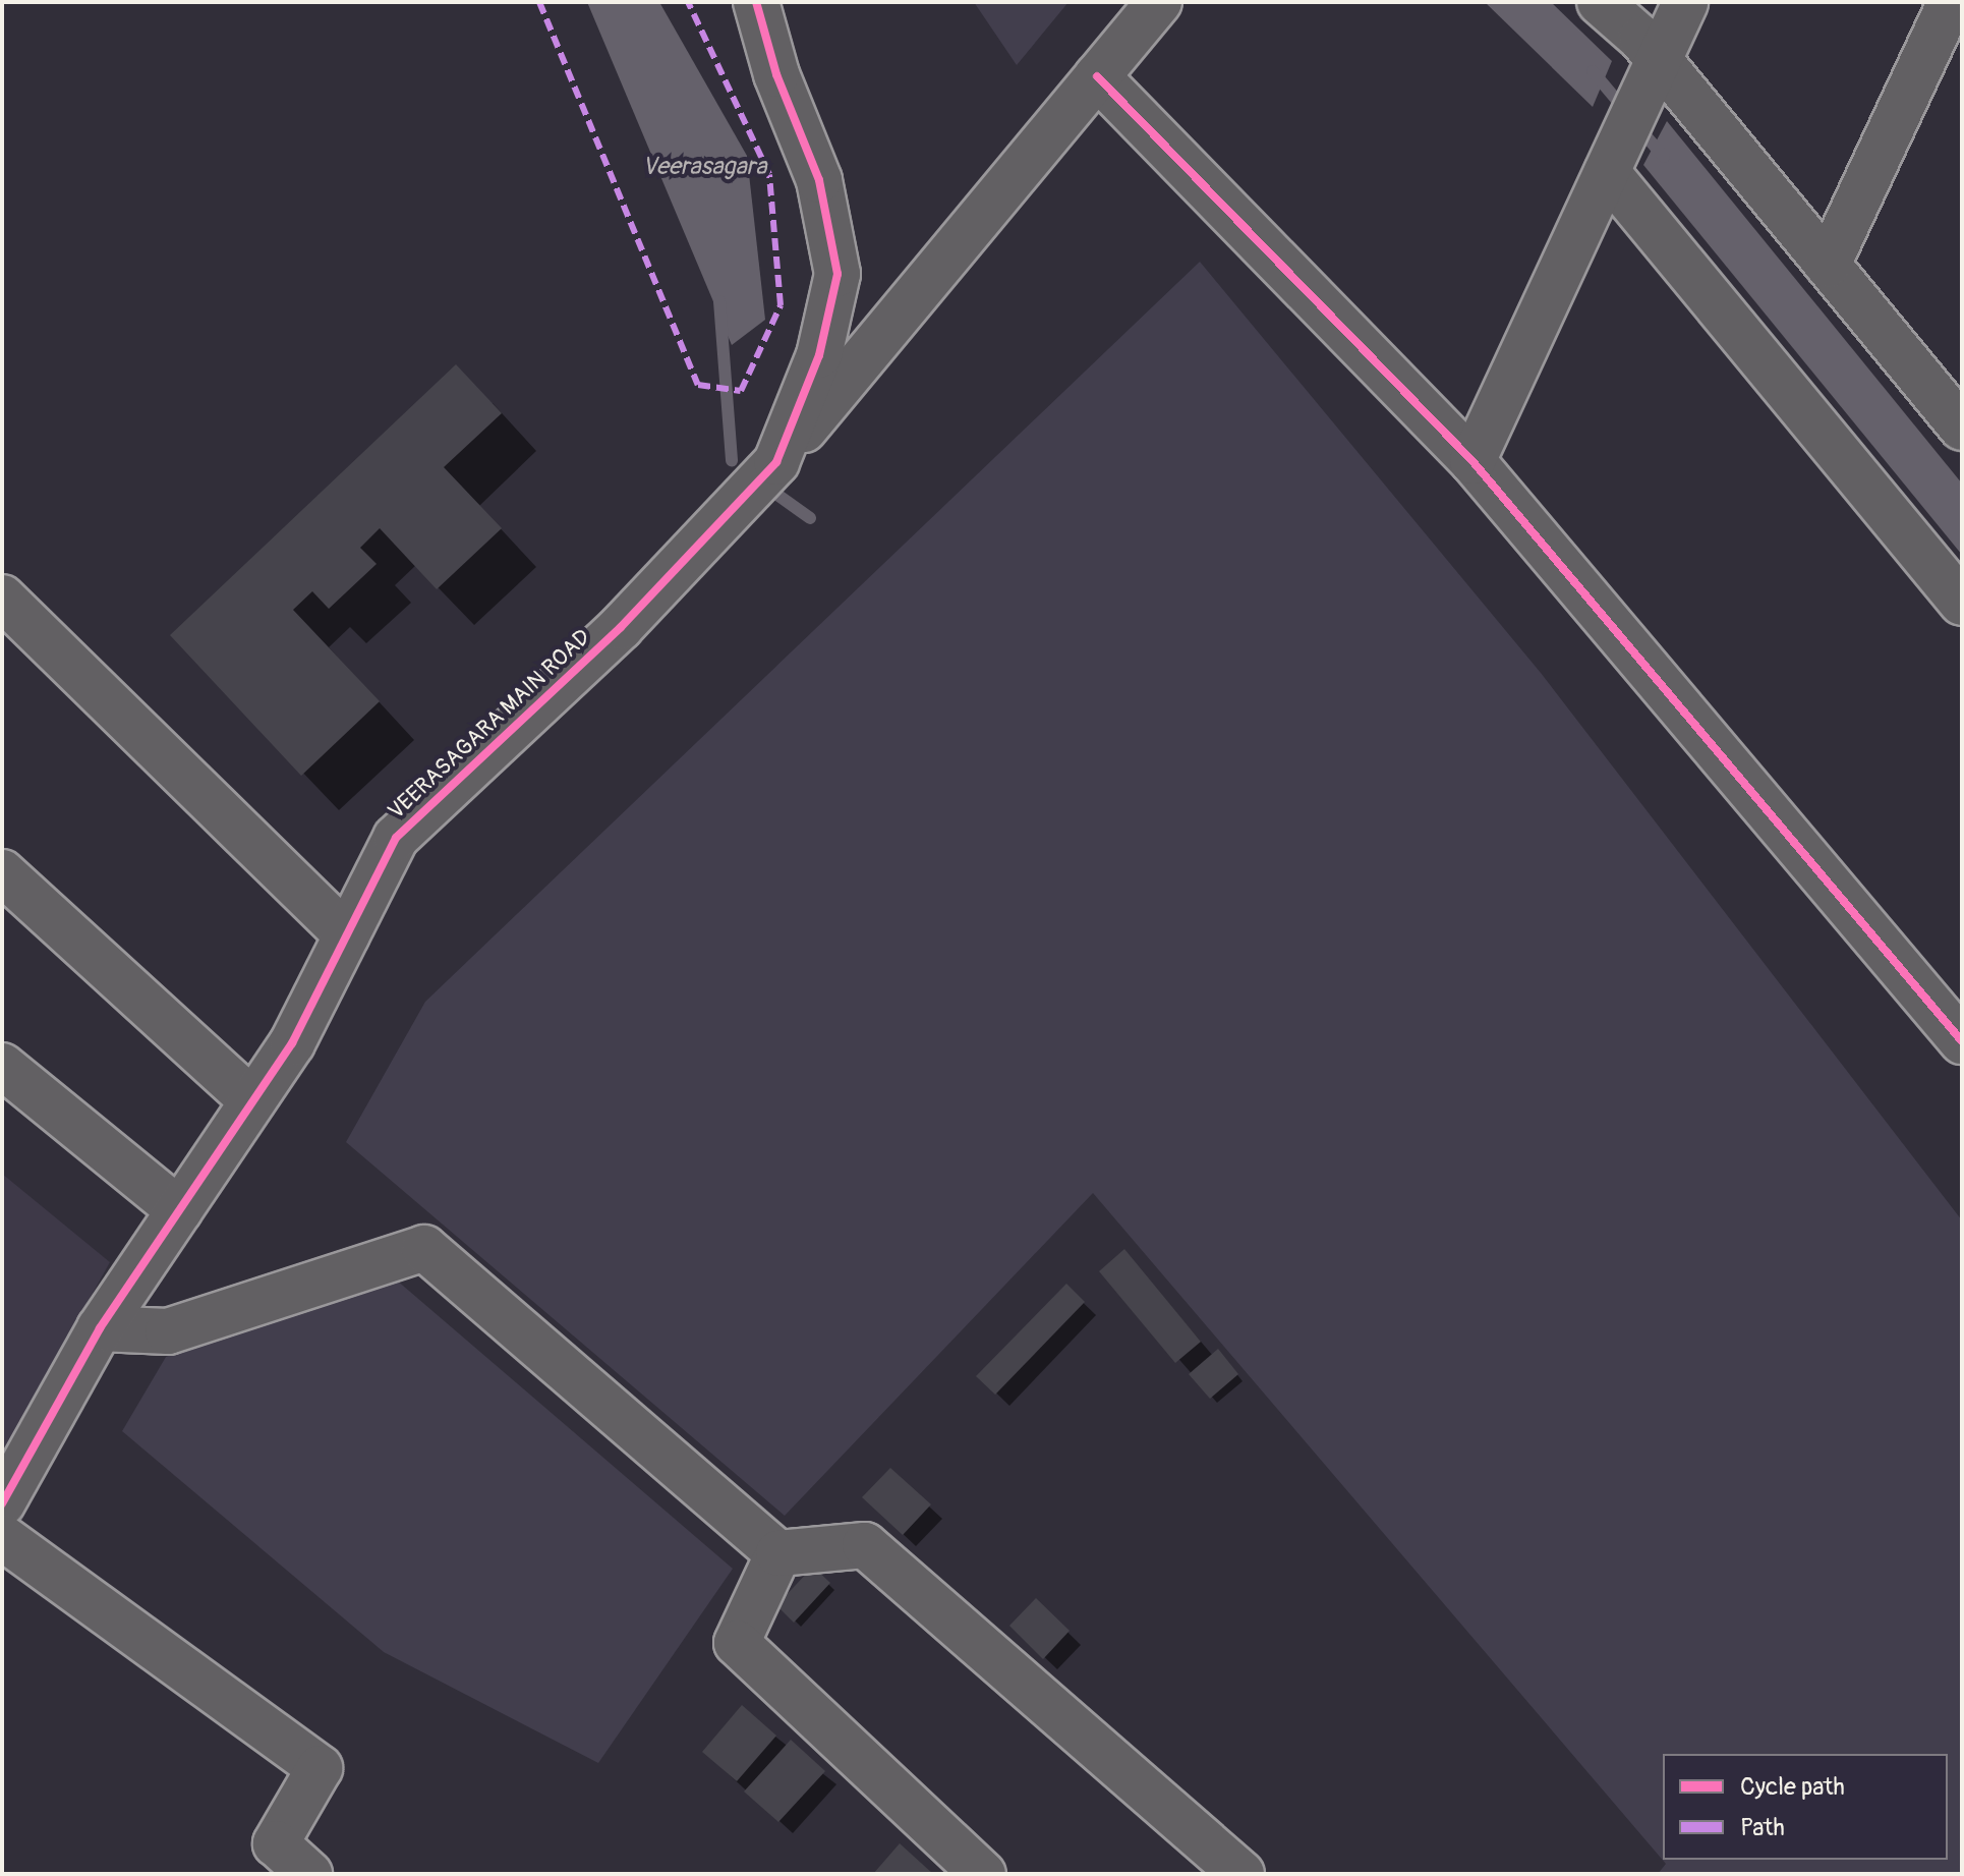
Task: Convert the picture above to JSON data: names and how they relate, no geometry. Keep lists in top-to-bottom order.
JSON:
{
  "streets": {
    "street": ["VEERASAGARA MAIN ROAD"]
  },
  "water": ["Veerasagara"],
  "legend": ["Cycle path", "Path"]
}
